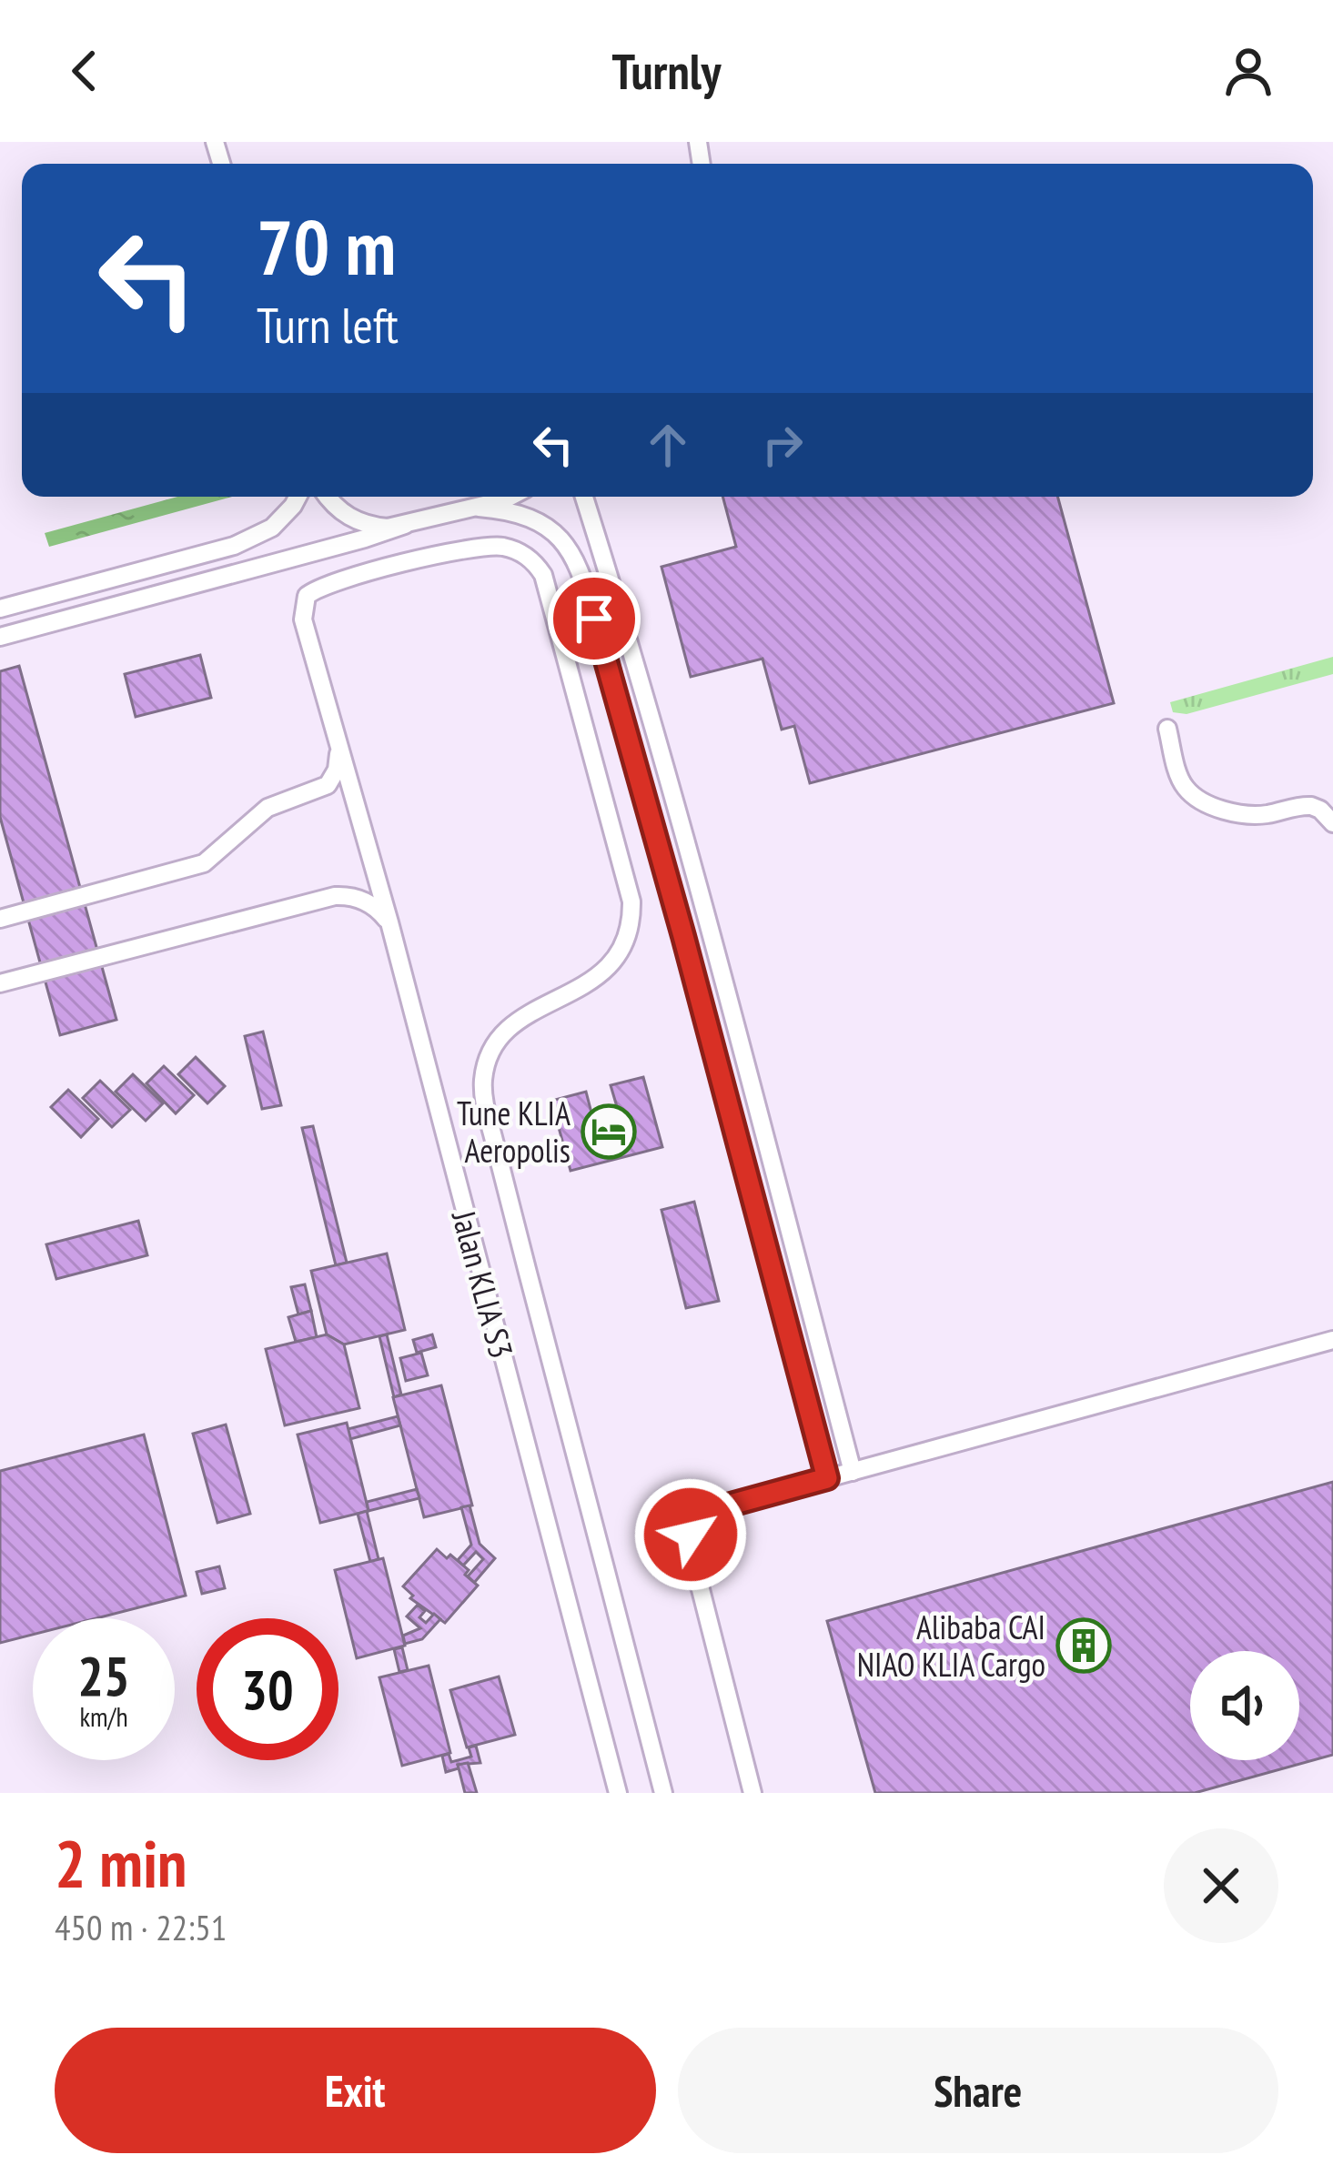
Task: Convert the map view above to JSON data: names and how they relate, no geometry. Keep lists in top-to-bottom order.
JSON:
{
  "streets": {
    "street": ["Jalan KLIA S3"]
  },
  "places": {
    "hotel": ["Tune KLIA Aeropolis"],
    "building": ["Alibaba CAI NIAO KLIA Cargo"]
  },
  "page": {
    "header": "Turnly",
    "turn": ["70 m", "Turn left"],
    "speed": "25 km/h",
    "limit": "30",
    "heading": ["2 min", "450 m · 22:51"],
    "buttons": ["Exit", "Share"]
  }
}
